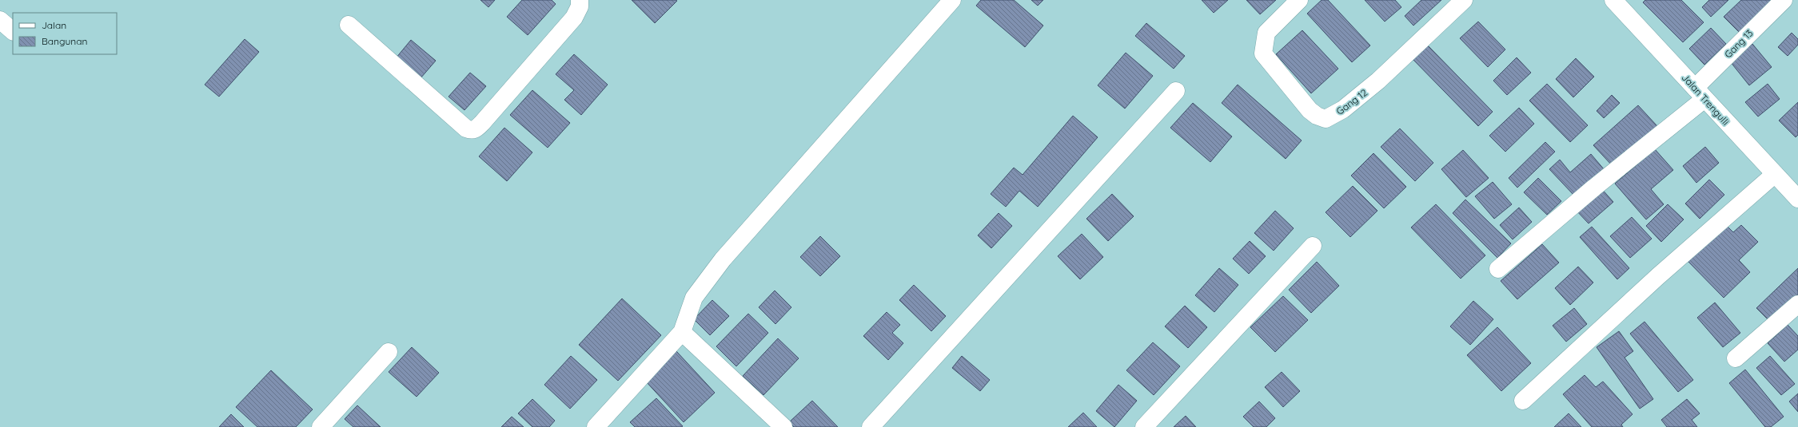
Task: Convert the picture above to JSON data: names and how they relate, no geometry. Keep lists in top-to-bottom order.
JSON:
{
  "streets": {
    "street": ["Gang 13", "Jalan Trengulli", "Gang 12"]
  },
  "crossings": [
    ["Gang 13", "Jalan Trengulli"]
  ],
  "legend": ["Jalan", "Bangunan"]
}
